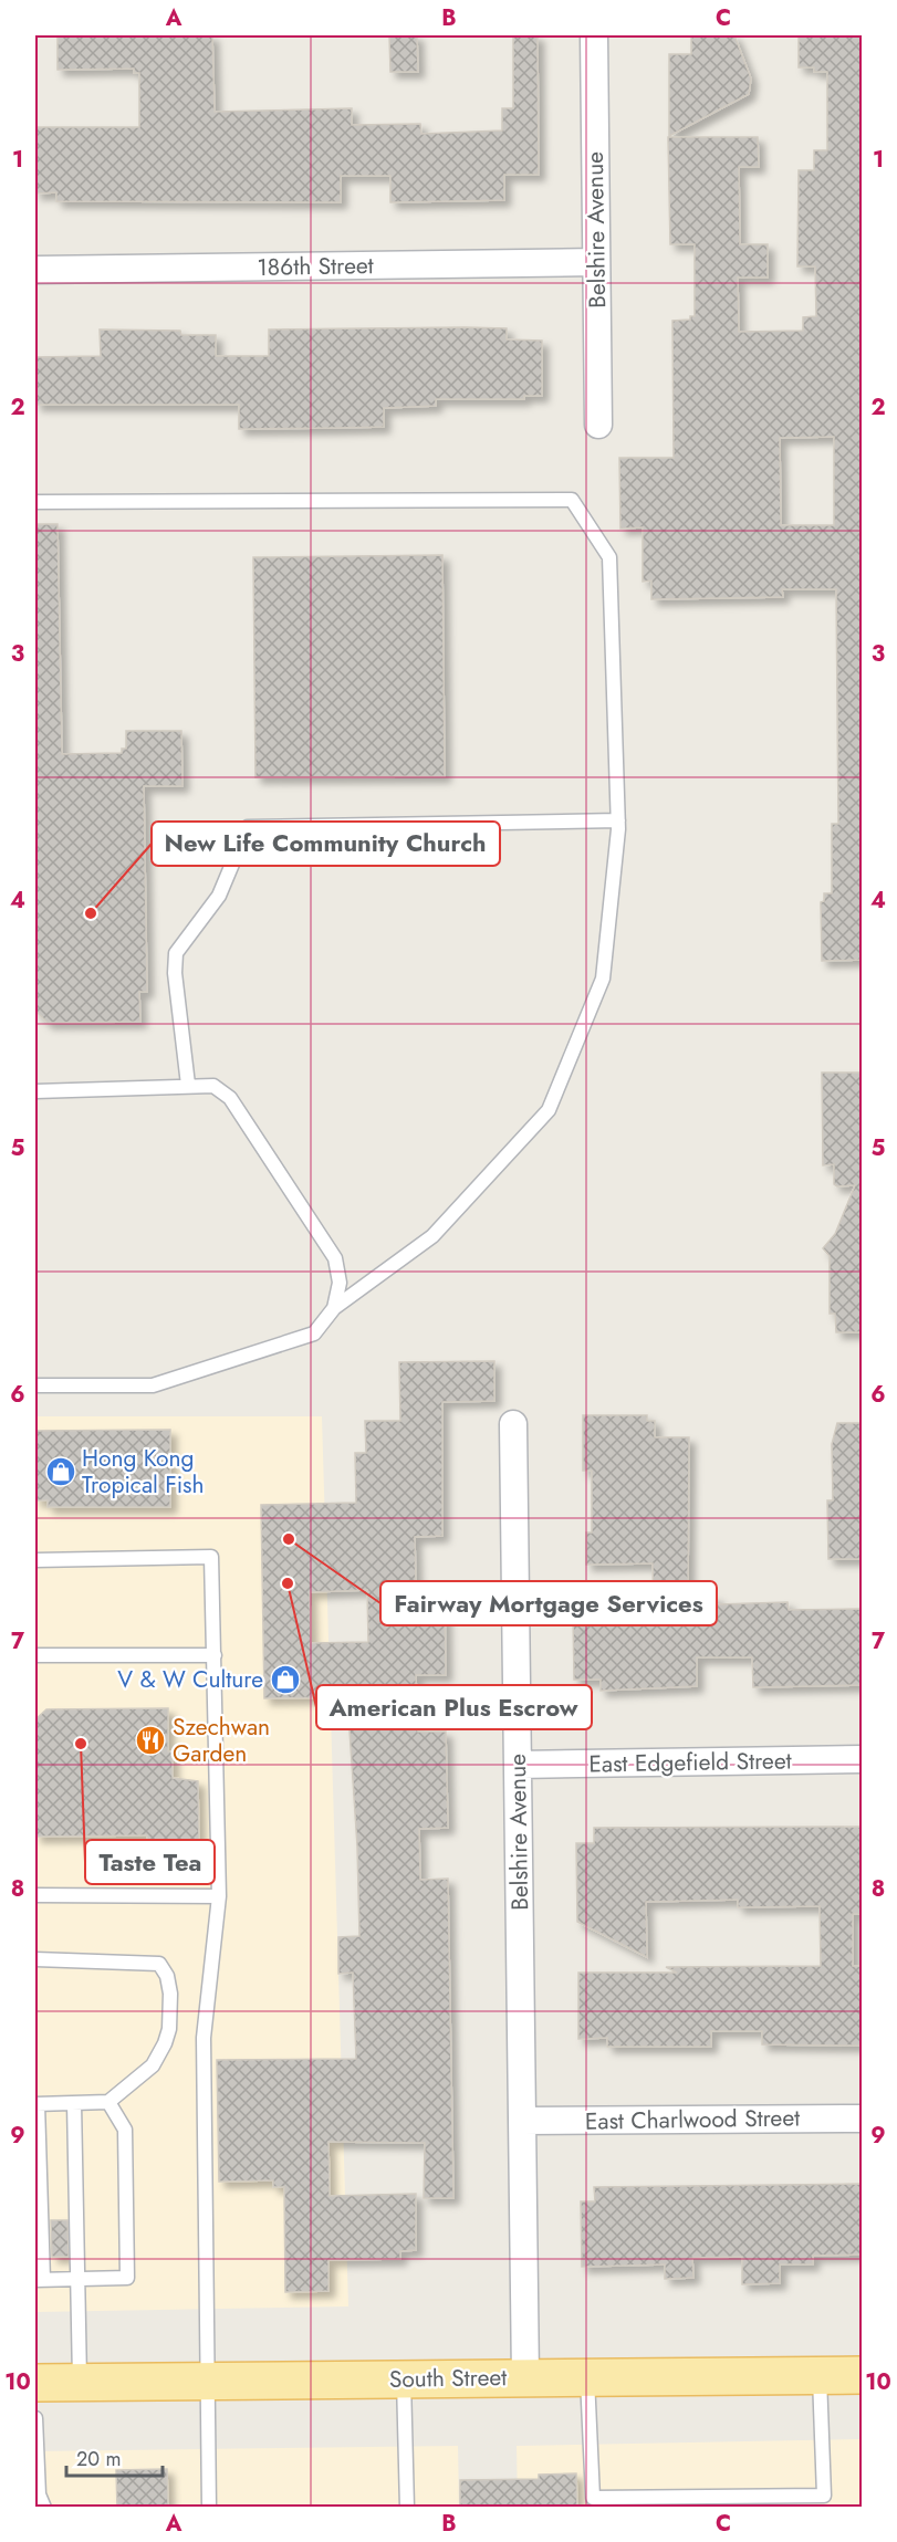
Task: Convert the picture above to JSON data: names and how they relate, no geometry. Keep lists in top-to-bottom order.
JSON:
{
  "streets": {
    "main road": ["South Street"],
    "street": [
      "Belshire Avenue",
      "186th Street",
      "East Edgefield Street",
      "East Charlwood Street"
    ]
  },
  "crossings": [
    ["Belshire Avenue", "186th Street"],
    ["Belshire Avenue", "East Edgefield Street"],
    ["Belshire Avenue", "East Charlwood Street"],
    ["Belshire Avenue", "South Street"]
  ],
  "places": {
    "other": [
      "New Life Community Church",
      "Fairway Mortgage Services",
      "American Plus Escrow",
      "Taste Tea"
    ],
    "shop": ["Hong Kong Tropical Fish", "V & W Culture"],
    "restaurant": ["Szechwan Garden"]
  },
  "scale_bar": "20 m",
  "grid": {
    "columns": ["A", "B", "C"],
    "rows": [
      "1",
      "2",
      "3",
      "4",
      "5",
      "6",
      "7",
      "8",
      "9",
      "10"
    ]
  }
}
